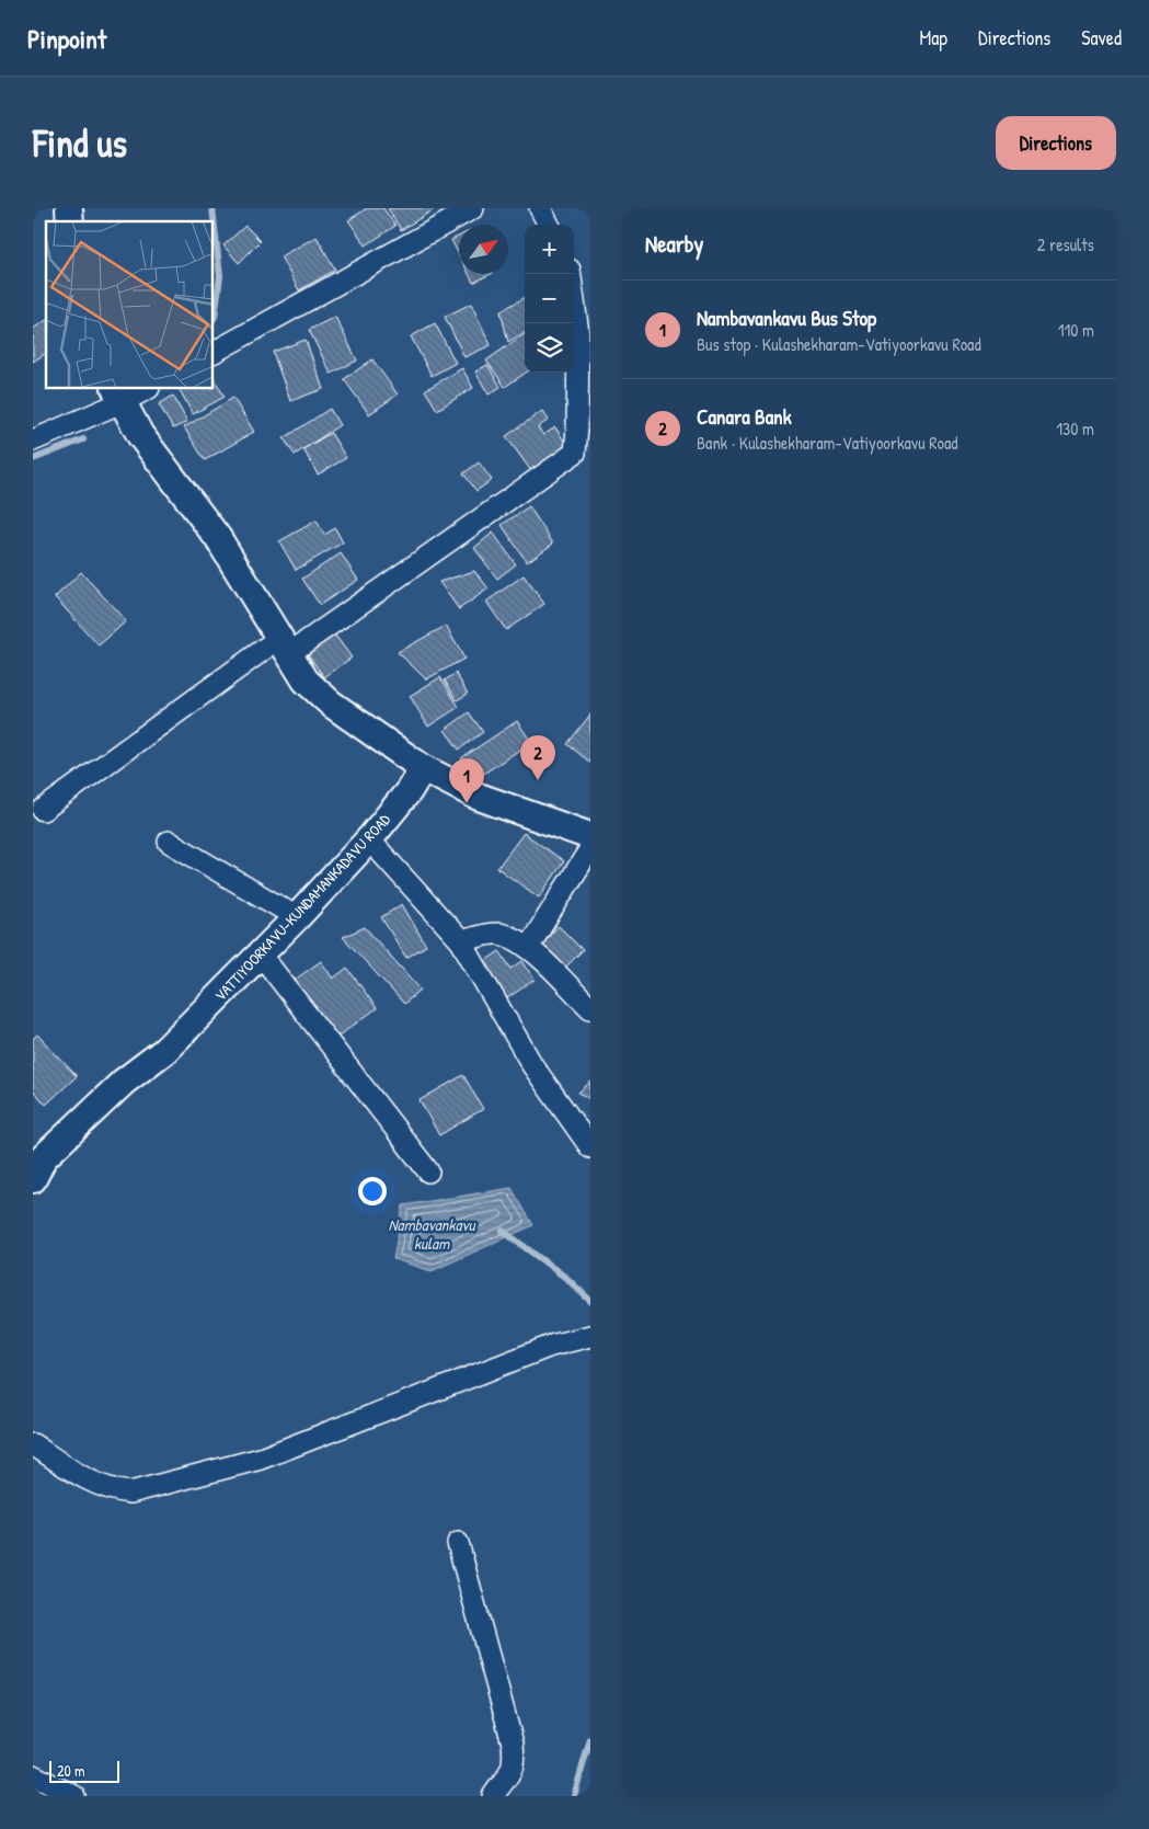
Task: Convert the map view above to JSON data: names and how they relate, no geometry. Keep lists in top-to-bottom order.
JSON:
{
  "streets": {
    "street": ["VATTIYOORKAVU-KUNDAMANKADAVU ROAD"]
  },
  "water": ["Nambavankavu kulam"],
  "scale_bar": "20 m",
  "north": "top right",
  "page": {
    "header": "Pinpoint",
    "nav": ["Map", "Directions", "Saved"],
    "buttons": "Directions",
    "title": "Find us",
    "heading": ["Nearby", "2 results"],
    "map_buttons": ["+", "−"],
    "list": [
      {
        "mark": "1",
        "name": "Nambavankavu Bus Stop",
        "note": "Bus stop · Kulashekharam-Vatiyoorkavu Road",
        "value": "110 m"
      },
      {
        "mark": "2",
        "name": "Canara Bank",
        "note": "Bank · Kulashekharam-Vatiyoorkavu Road",
        "value": "130 m"
      }
    ],
    "pins": ["2", "1"],
    "scale": "20 m"
  }
}
